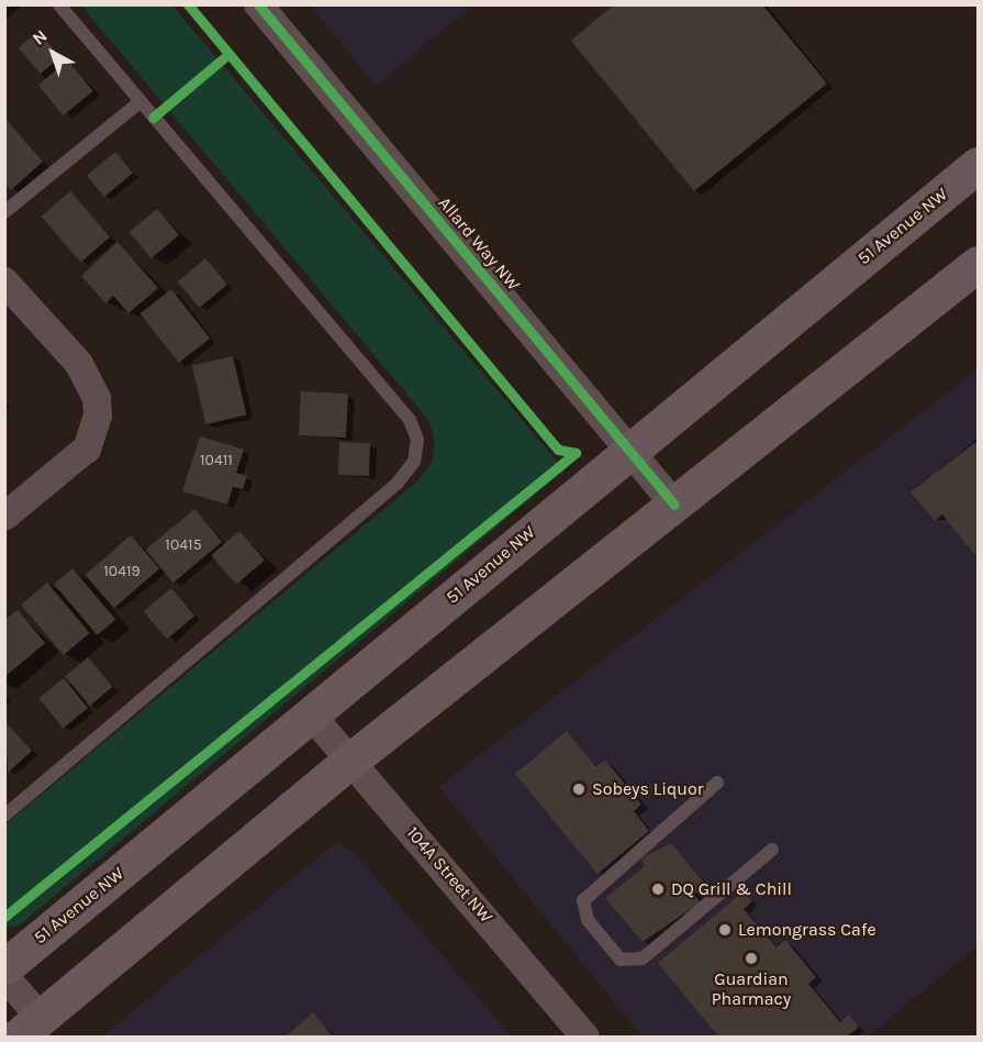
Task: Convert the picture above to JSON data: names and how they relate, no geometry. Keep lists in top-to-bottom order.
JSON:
{
  "streets": {
    "main road": ["51 Avenue NW"],
    "street": ["Allard Way NW", "104A Street NW"]
  },
  "crossings": [
    ["51 Avenue NW", "Allard Way NW"],
    ["51 Avenue NW", "104A Street NW"]
  ],
  "places": [
    "Sobeys Liquor",
    "DQ Grill & Chill",
    "Lemongrass Cafe",
    "Guardian Pharmacy"
  ],
  "house_numbers": ["10411", "10415", "10419"],
  "north": "top left"
}
